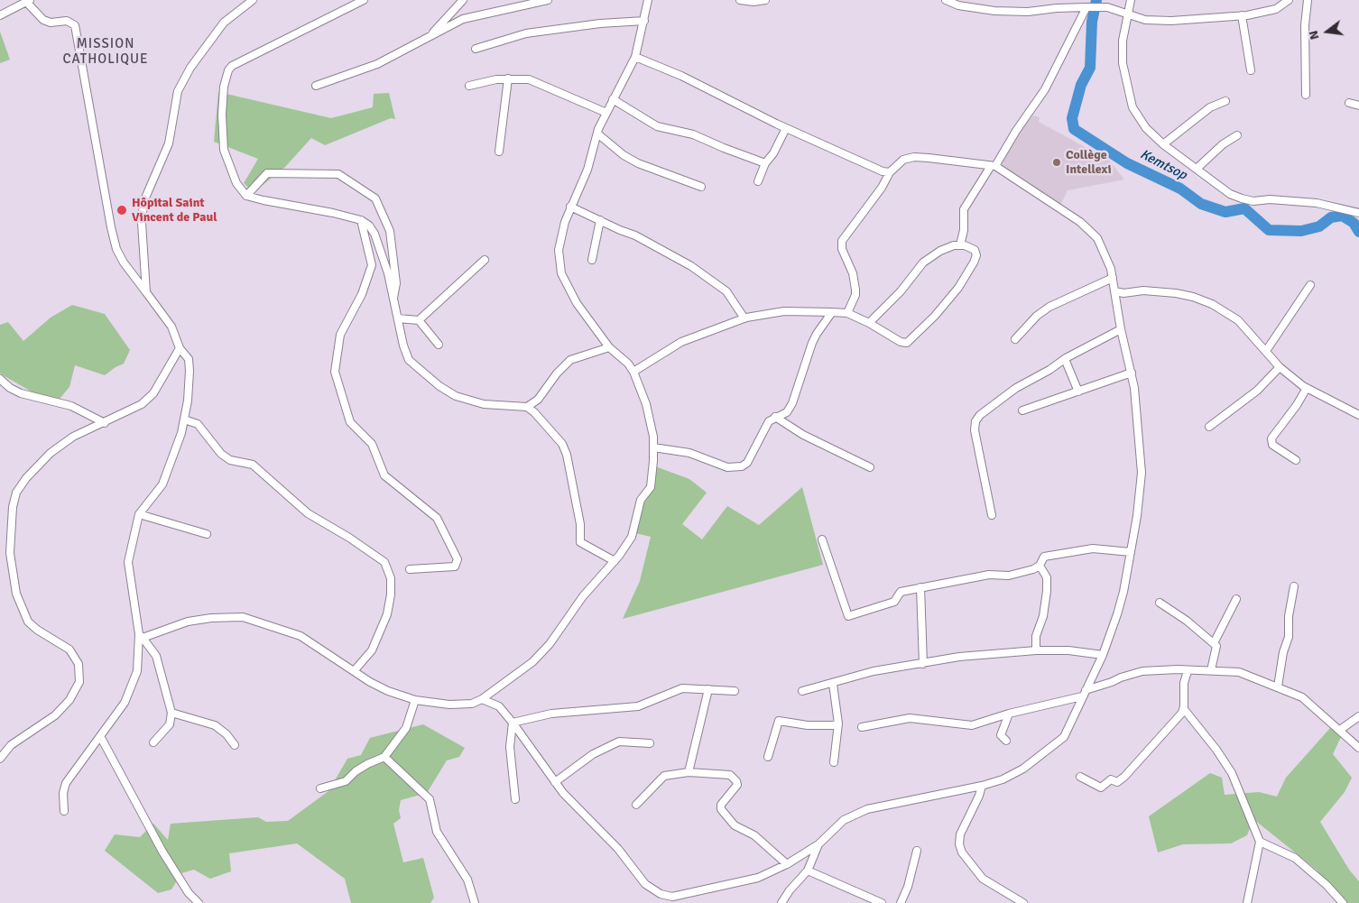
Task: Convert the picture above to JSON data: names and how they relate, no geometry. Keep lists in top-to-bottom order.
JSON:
{
  "districts": ["MISSION CATHOLIQUE"],
  "water": ["Kemtsop"],
  "places": ["Collège Intellexi", "Hôpital Saint Vincent de Paul"],
  "north": "left"
}
